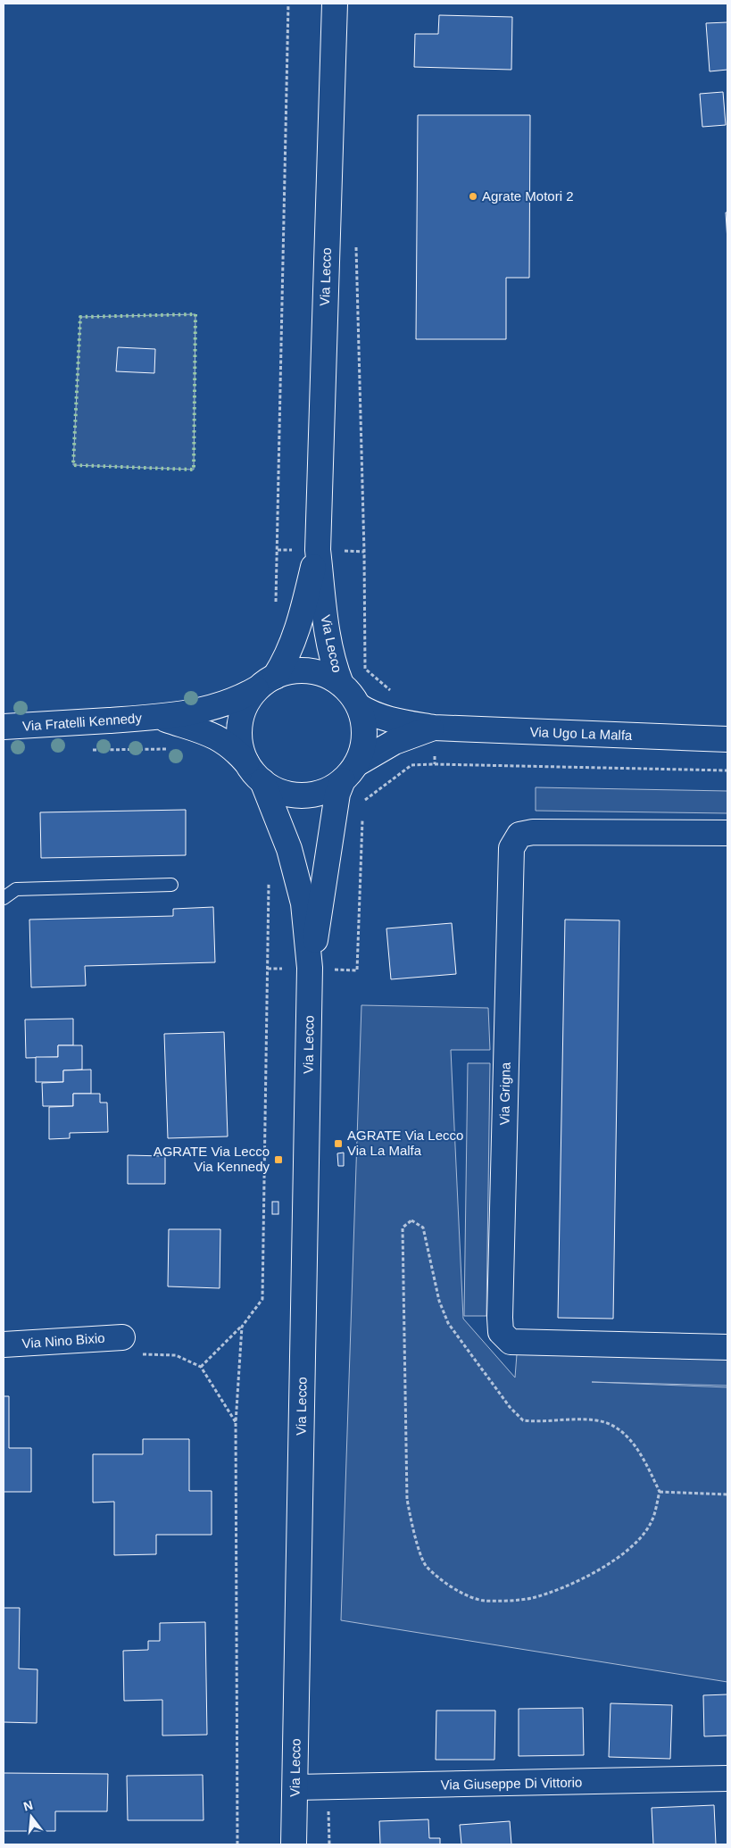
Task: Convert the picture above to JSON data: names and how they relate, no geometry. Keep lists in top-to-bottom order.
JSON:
{
  "streets": {
    "street": [
      "Via Lecco",
      "Via Fratelli Kennedy",
      "Via Ugo La Malfa",
      "Via Grigna",
      "Via Nino Bixio",
      "Via Giuseppe Di Vittorio"
    ]
  },
  "crossings": [
    ["Via Lecco", "Via Fratelli Kennedy"],
    ["Via Lecco", "Via Ugo La Malfa"],
    ["Via Lecco", "Via Giuseppe Di Vittorio"],
    ["Via Fratelli Kennedy", "Via Ugo La Malfa"]
  ],
  "places": {
    "other": ["Agrate Motori 2"],
    "transit": ["AGRATE Via Lecco Via La Malfa", "AGRATE Via Lecco Via Kennedy"]
  },
  "north": "top"
}
